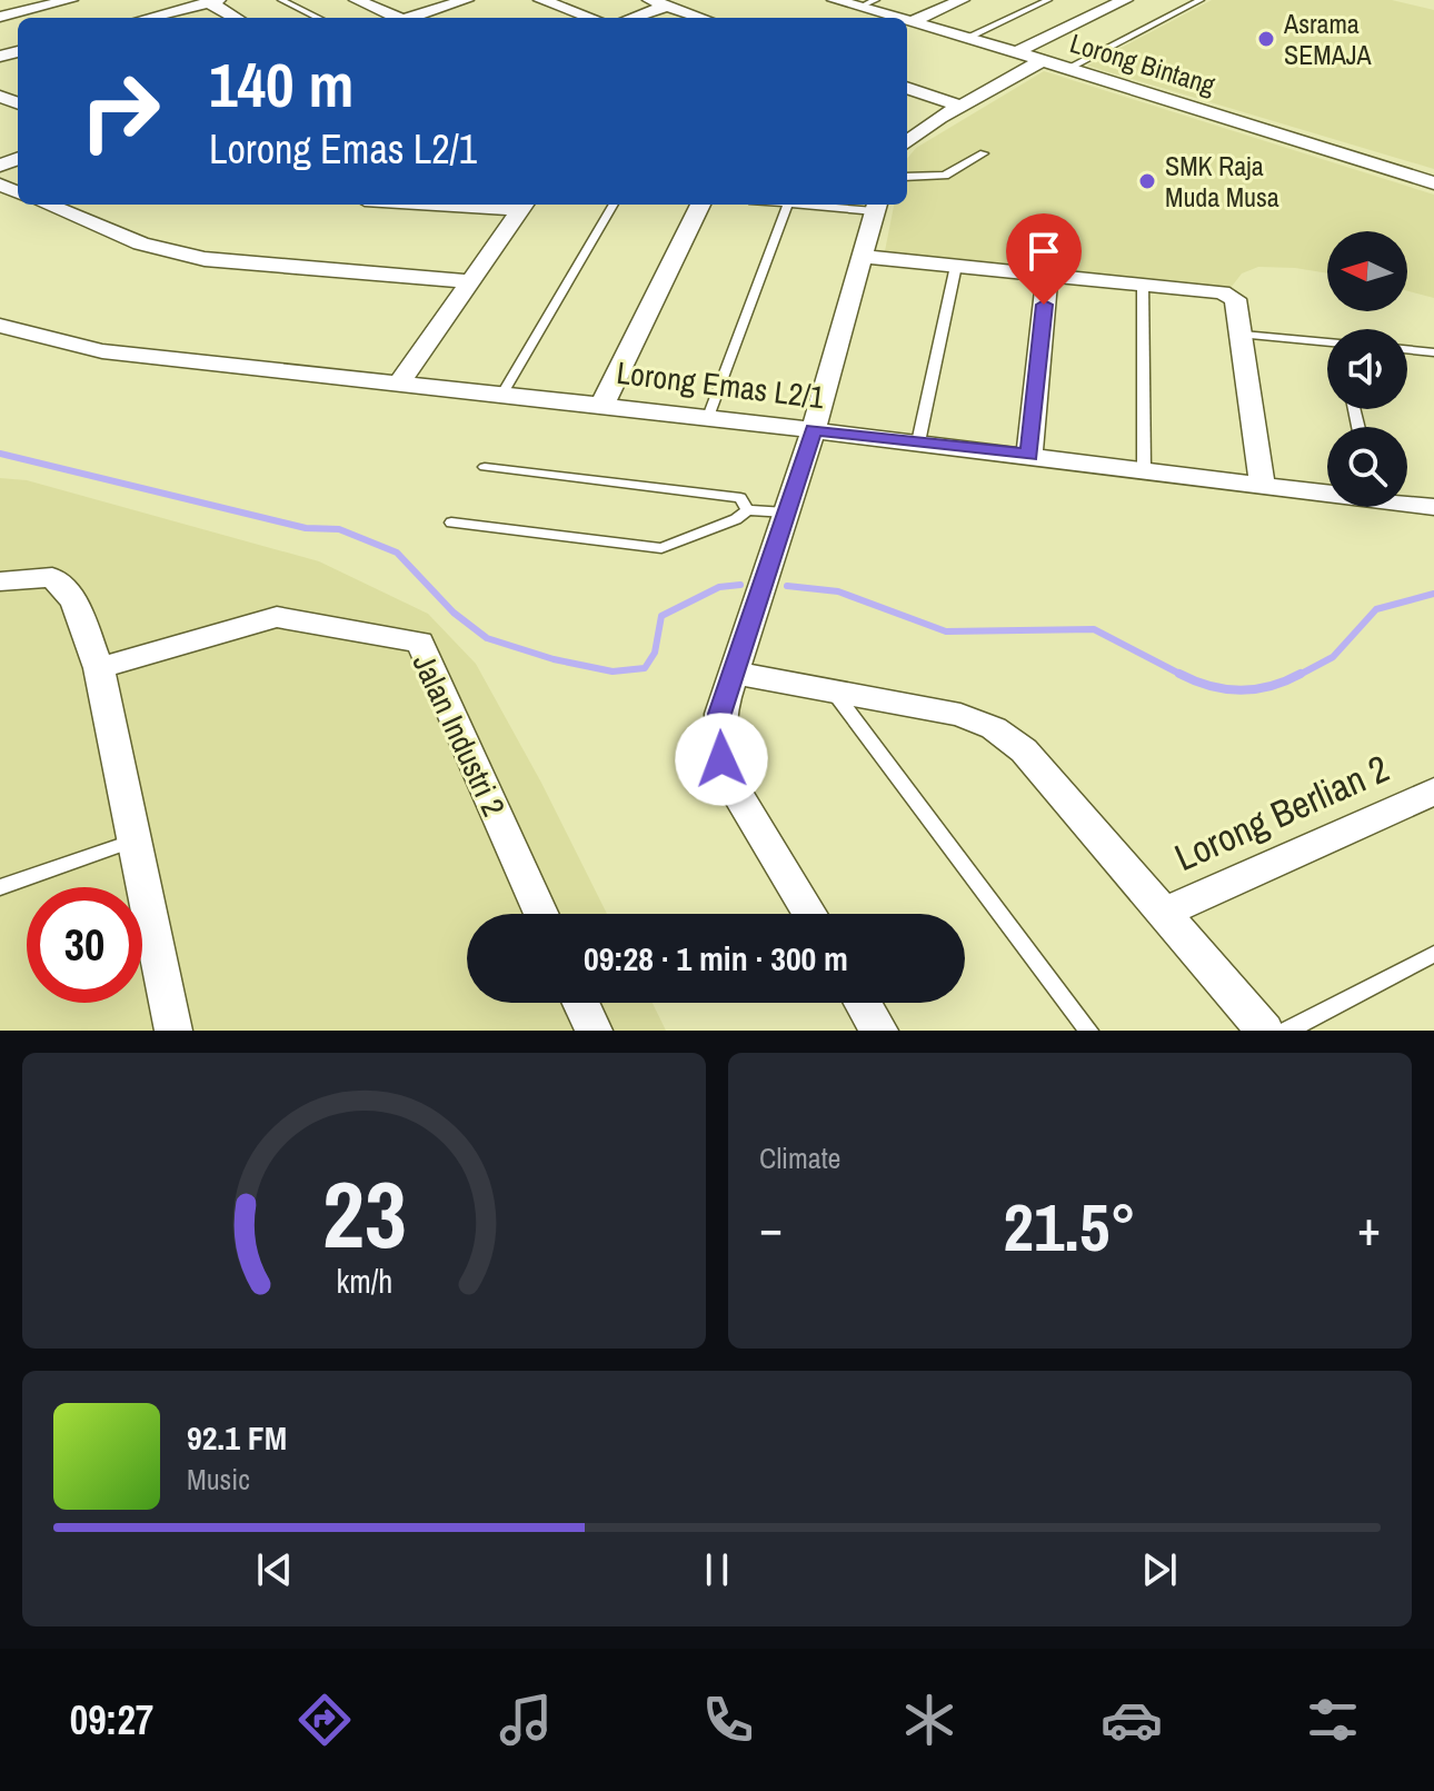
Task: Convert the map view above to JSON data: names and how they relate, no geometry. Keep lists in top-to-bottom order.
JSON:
{
  "streets": {
    "street": [
      "Lorong Bintang",
      "Lorong Emas L2/1",
      "Jalan Industri 2",
      "Lorong Berlian 2"
    ]
  },
  "places": ["Asrama SEMAJA", "SMK Raja Muda Musa"],
  "north": "left",
  "page": {
    "turn": ["140 m", "Lorong Emas L2/1"],
    "limit": "30",
    "trip": "09:28 · 1 min · 300 m",
    "tile": "Climate",
    "heat": ["−", "21.5°", "+"],
    "song": ["92.1 FM", "Music"],
    "tabs": "09:27",
    "gauge": ["23", "km/h"]
  }
}
